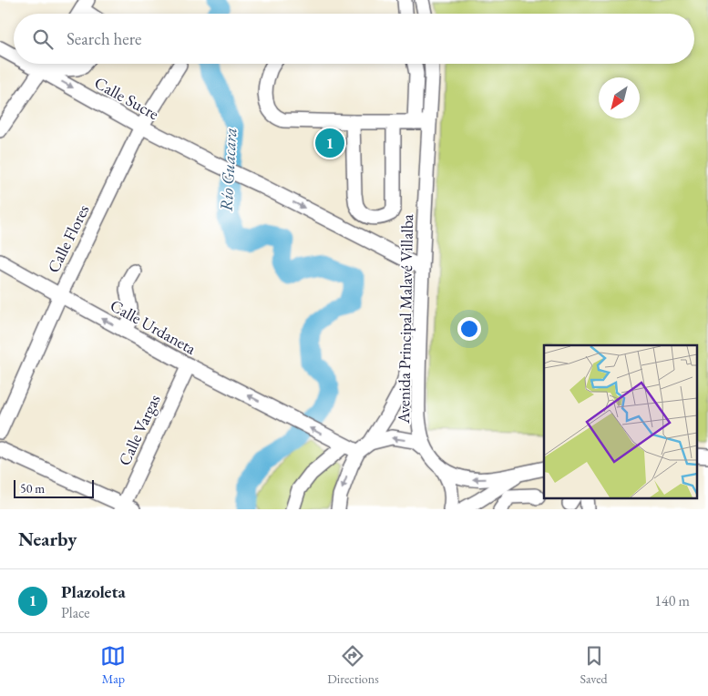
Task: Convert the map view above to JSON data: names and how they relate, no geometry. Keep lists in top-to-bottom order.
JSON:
{
  "streets": {
    "street": [
      "Calle Sucre",
      "Calle Flores",
      "Avenida Principal Malavé Villalba",
      "Calle Urdaneta",
      "Calle Vargas"
    ]
  },
  "crossings": [
    ["Calle Sucre", "Calle Flores"],
    ["Calle Sucre", "Avenida Principal Malavé Villalba"],
    ["Calle Flores", "Calle Urdaneta"],
    ["Calle Urdaneta", "Calle Vargas"]
  ],
  "one_way": ["Calle Sucre", "Calle Urdaneta"],
  "water": ["Río Guacara"],
  "scale_bar": "50 m",
  "north": "bottom left",
  "page": {
    "search": "Search here",
    "pins": "1",
    "scale": "50 m",
    "heading": "Nearby",
    "list": [
      {
        "mark": "1",
        "name": "Plazoleta",
        "note": "Place",
        "value": "140 m"
      }
    ],
    "nav": ["Map", "Directions", "Saved"]
  }
}
